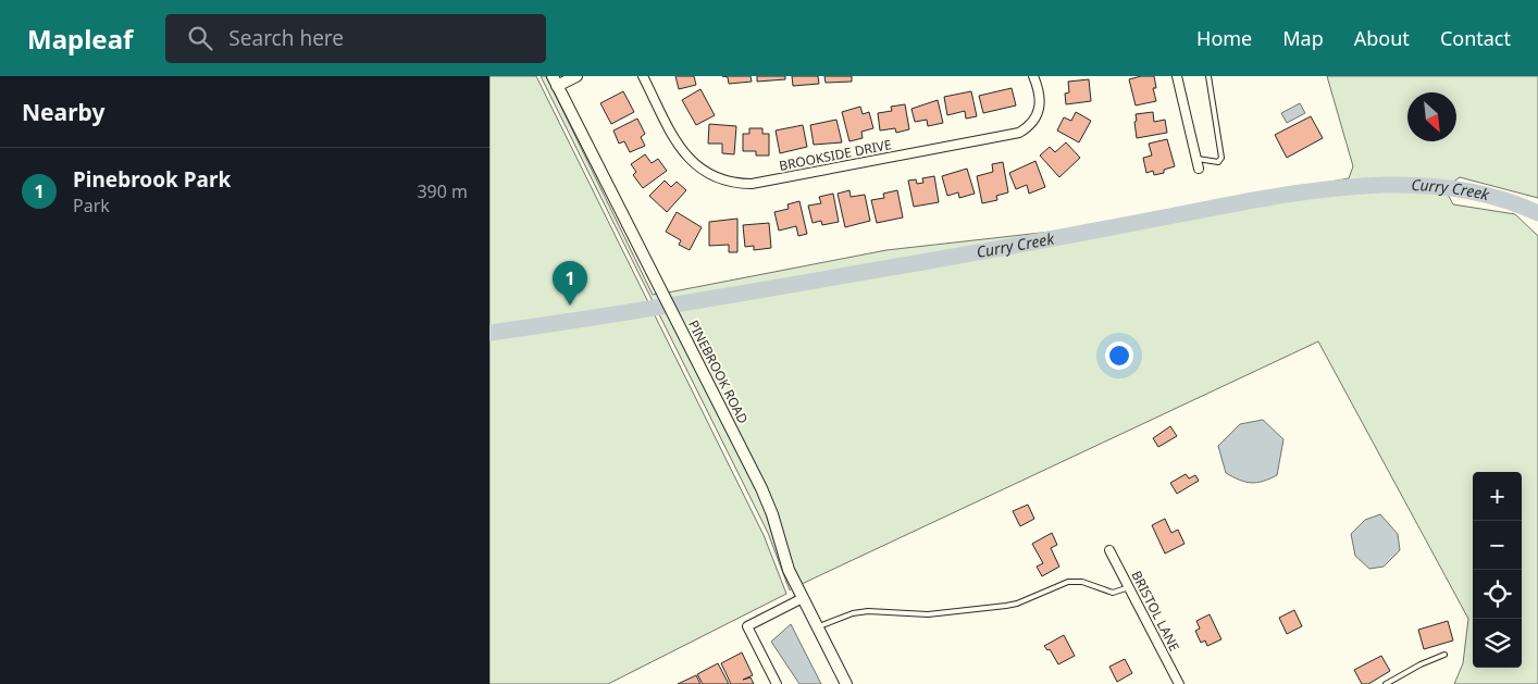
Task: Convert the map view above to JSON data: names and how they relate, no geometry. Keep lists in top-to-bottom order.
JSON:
{
  "streets": {
    "street": ["BROOKSIDE DRIVE", "PINEBROOK ROAD", "BRISTOL LANE"]
  },
  "water": ["Curry Creek"],
  "north": "bottom right",
  "page": {
    "header": "Mapleaf",
    "search": "Search here",
    "nav": [
      "Home",
      "Map",
      "About",
      "Contact"
    ],
    "heading": "Nearby",
    "list": [
      {
        "mark": "1",
        "name": "Pinebrook Park",
        "note": "Park",
        "value": "390 m"
      }
    ],
    "pins": "1",
    "map_buttons": ["+", "−"]
  }
}
